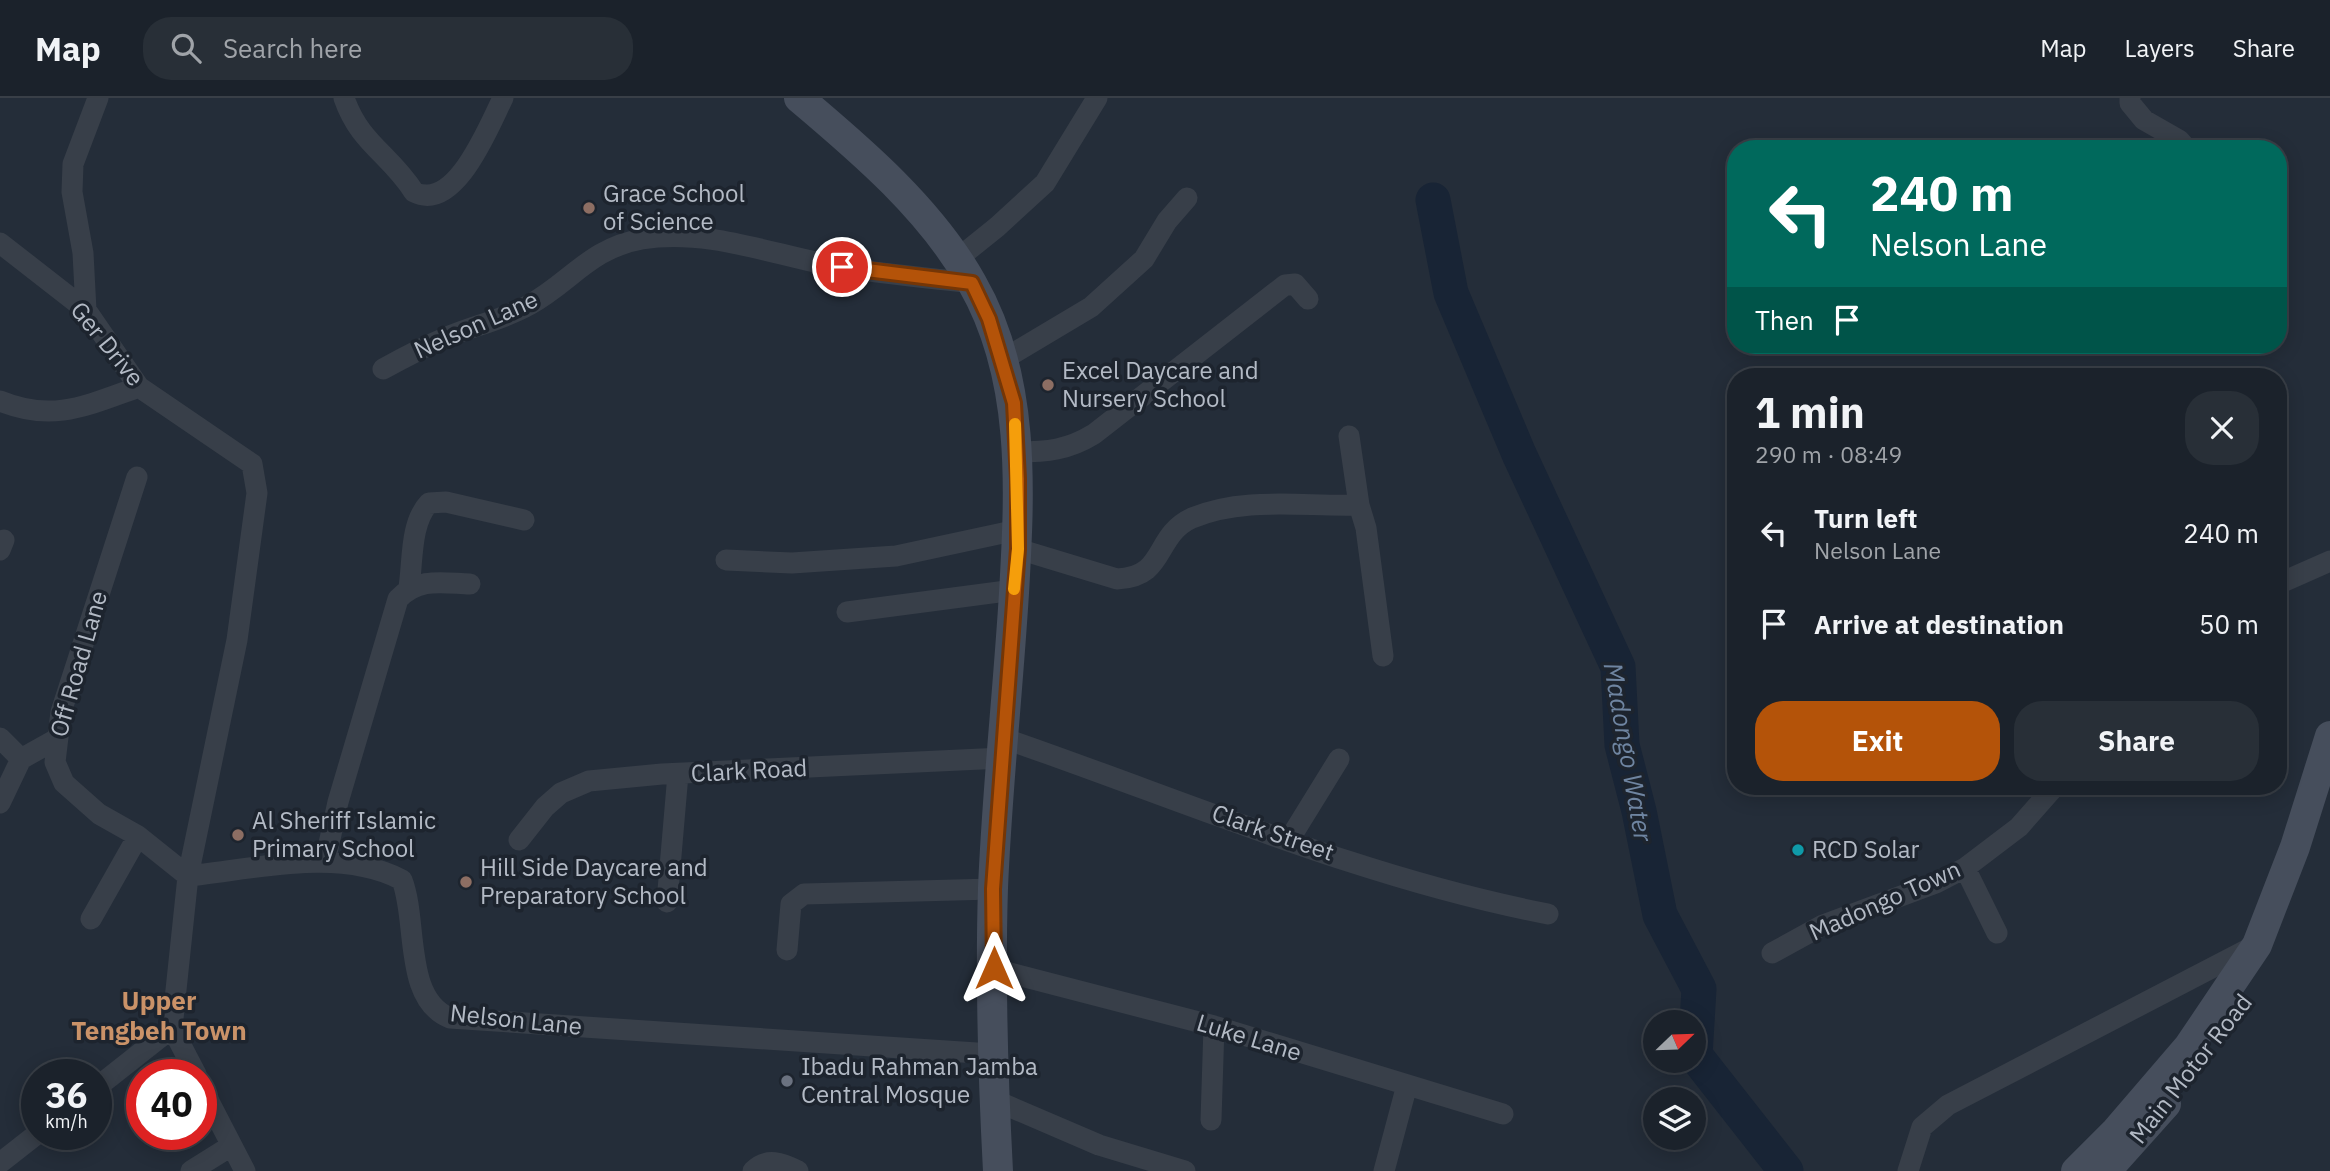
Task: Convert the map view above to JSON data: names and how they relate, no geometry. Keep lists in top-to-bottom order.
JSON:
{
  "streets": {
    "street": [
      "Nelson Lane",
      "Ger Drive",
      "Off Road Lane",
      "Clark Road",
      "Clark Street",
      "Madongo Town",
      "Luke Lane",
      "Main Motor Road"
    ]
  },
  "crossings": [
    ["Nelson Lane", "Ger Drive"],
    ["Nelson Lane", "Off Road Lane"],
    ["Ger Drive", "Off Road Lane"],
    ["Clark Road", "Clark Street"]
  ],
  "districts": ["Upper Tengbeh Town"],
  "water": ["Madongo Water"],
  "places": [
    "Grace School of Science",
    "Excel Daycare and Nursery School",
    "Al Sheriff Islamic Primary School",
    "RCD Solar",
    "Hill Side Daycare and Preparatory School",
    "Ibadu Rahman Jamba Central Mosque"
  ],
  "north": "top right",
  "page": {
    "header": "Map",
    "search": "Search here",
    "nav": ["Map", "Layers", "Share"],
    "turn": ["240 m", "Nelson Lane"],
    "then": "Then",
    "heading": ["1 min", "290 m · 08:49"],
    "list": [
      {
        "name": "Turn left",
        "note": "Nelson Lane",
        "value": "240 m"
      },
      {
        "name": "Arrive at destination",
        "value": "50 m"
      }
    ],
    "buttons": ["Exit", "Share"],
    "speed": "36 km/h",
    "limit": "40"
  }
}
